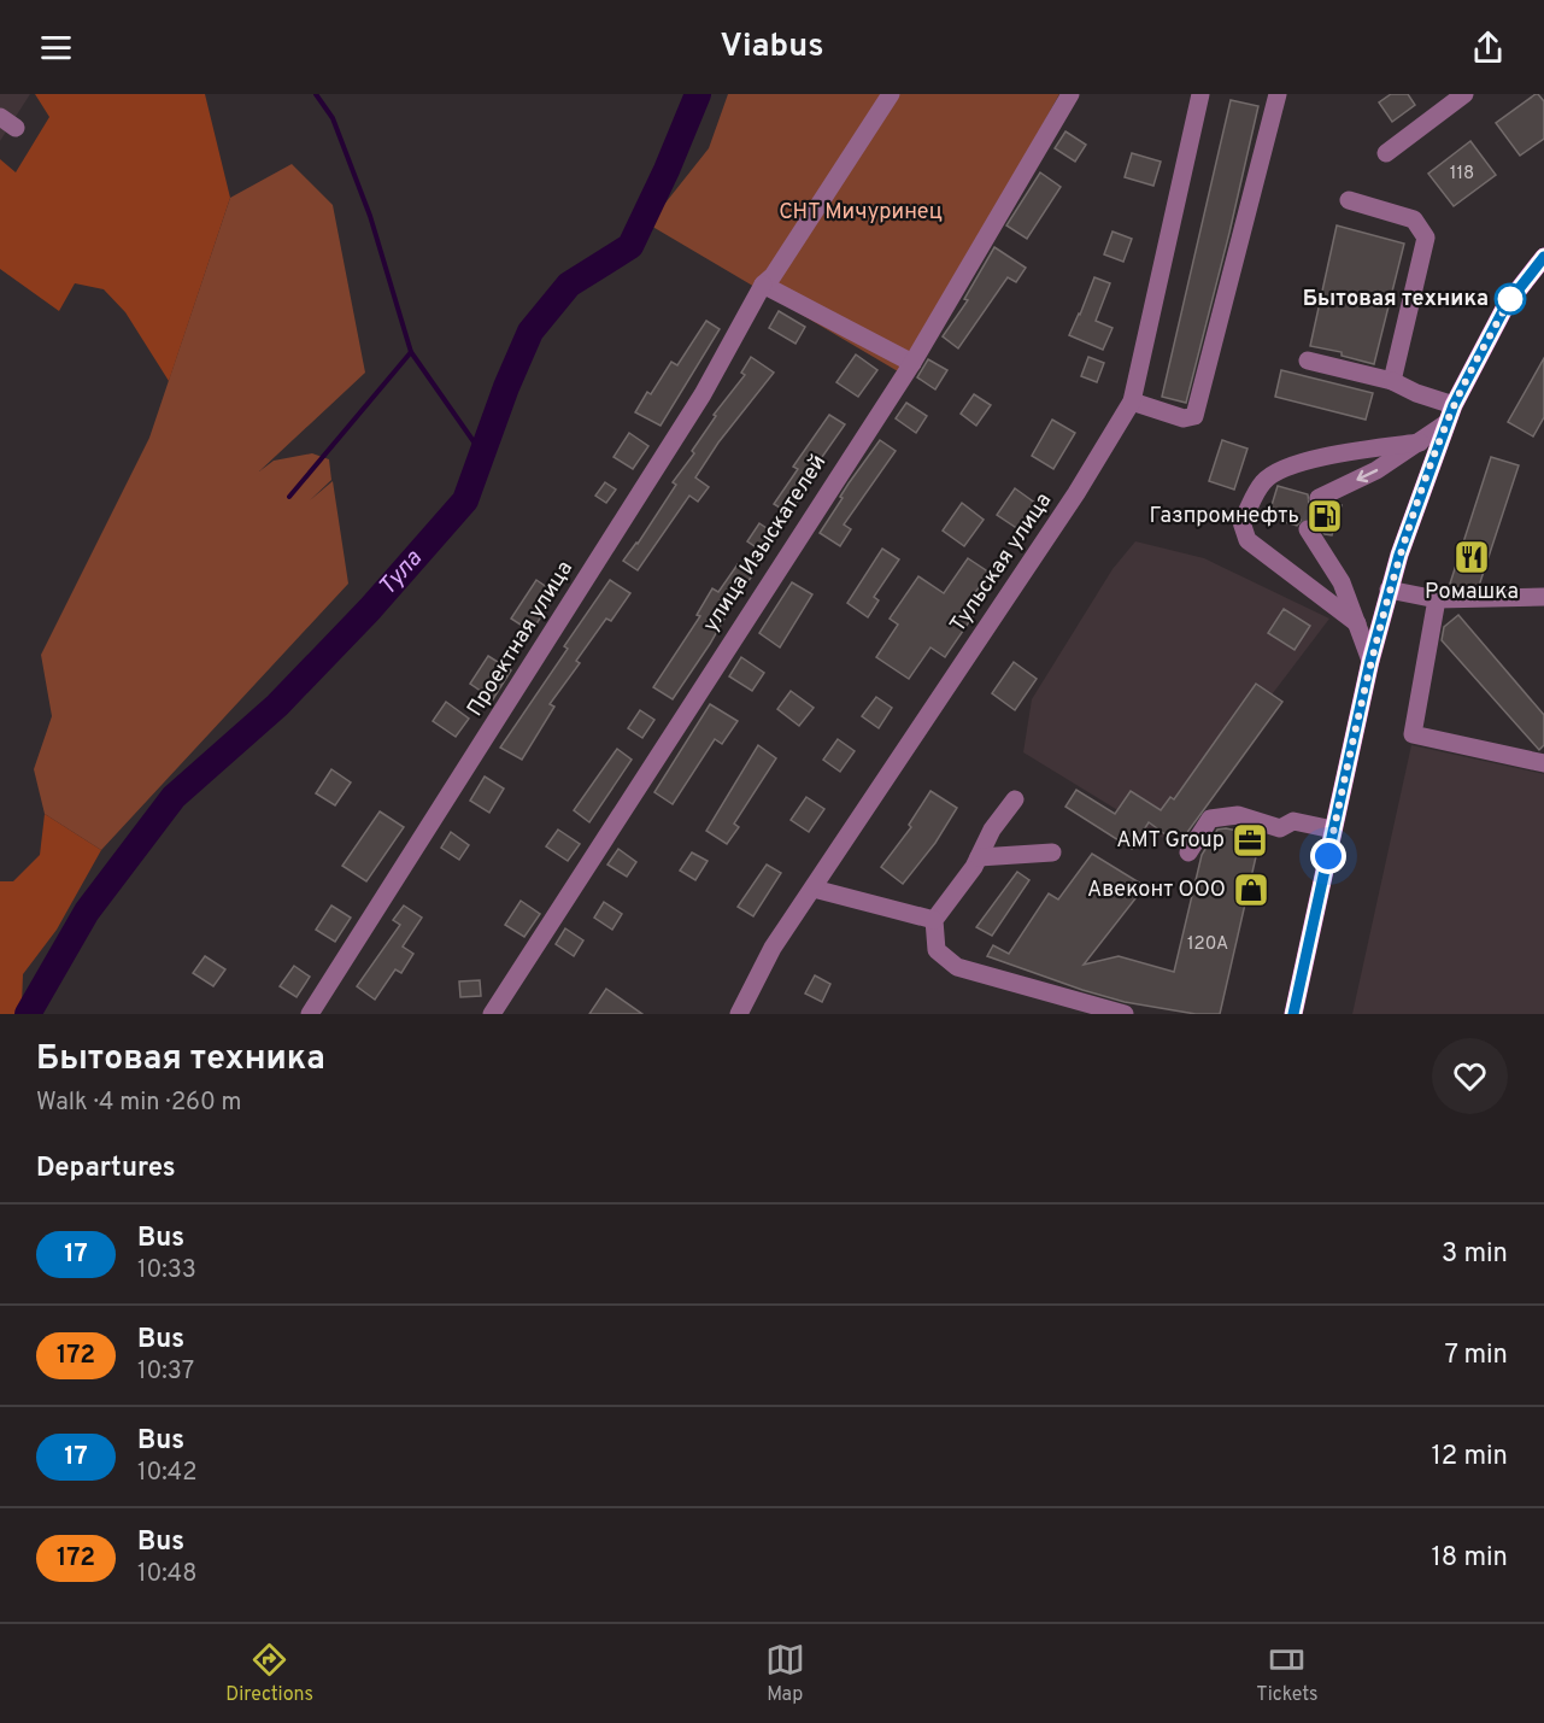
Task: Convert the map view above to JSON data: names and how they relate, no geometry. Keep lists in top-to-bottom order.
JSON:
{
  "streets": {
    "street": ["улица Изыскателей", "Тульская улица", "Проектная улица"]
  },
  "water": ["Тула"],
  "parks": ["СНТ Мичуринец"],
  "places": {
    "other": ["Бытовая техника"],
    "fuel station": ["Газпромнефть"],
    "restaurant": ["Ромашка"],
    "office": ["АМТ Group"],
    "shop": ["Авеконт ООО"]
  },
  "lines": ["bus line 17"],
  "house_numbers": ["118", "120А"],
  "page": {
    "header": "Viabus",
    "heading": [
      ["Бытовая техника", "Walk · 4 min · 260 m"],
      "Departures"
    ],
    "list": [
      {
        "mark": "17",
        "name": "Bus",
        "note": "10:33",
        "value": "3 min"
      },
      {
        "mark": "172",
        "name": "Bus",
        "note": "10:37",
        "value": "7 min"
      },
      {
        "mark": "17",
        "name": "Bus",
        "note": "10:42",
        "value": "12 min"
      },
      {
        "mark": "172",
        "name": "Bus",
        "note": "10:48",
        "value": "18 min"
      }
    ],
    "tabs": ["Directions", "Map", "Tickets"]
  }
}
